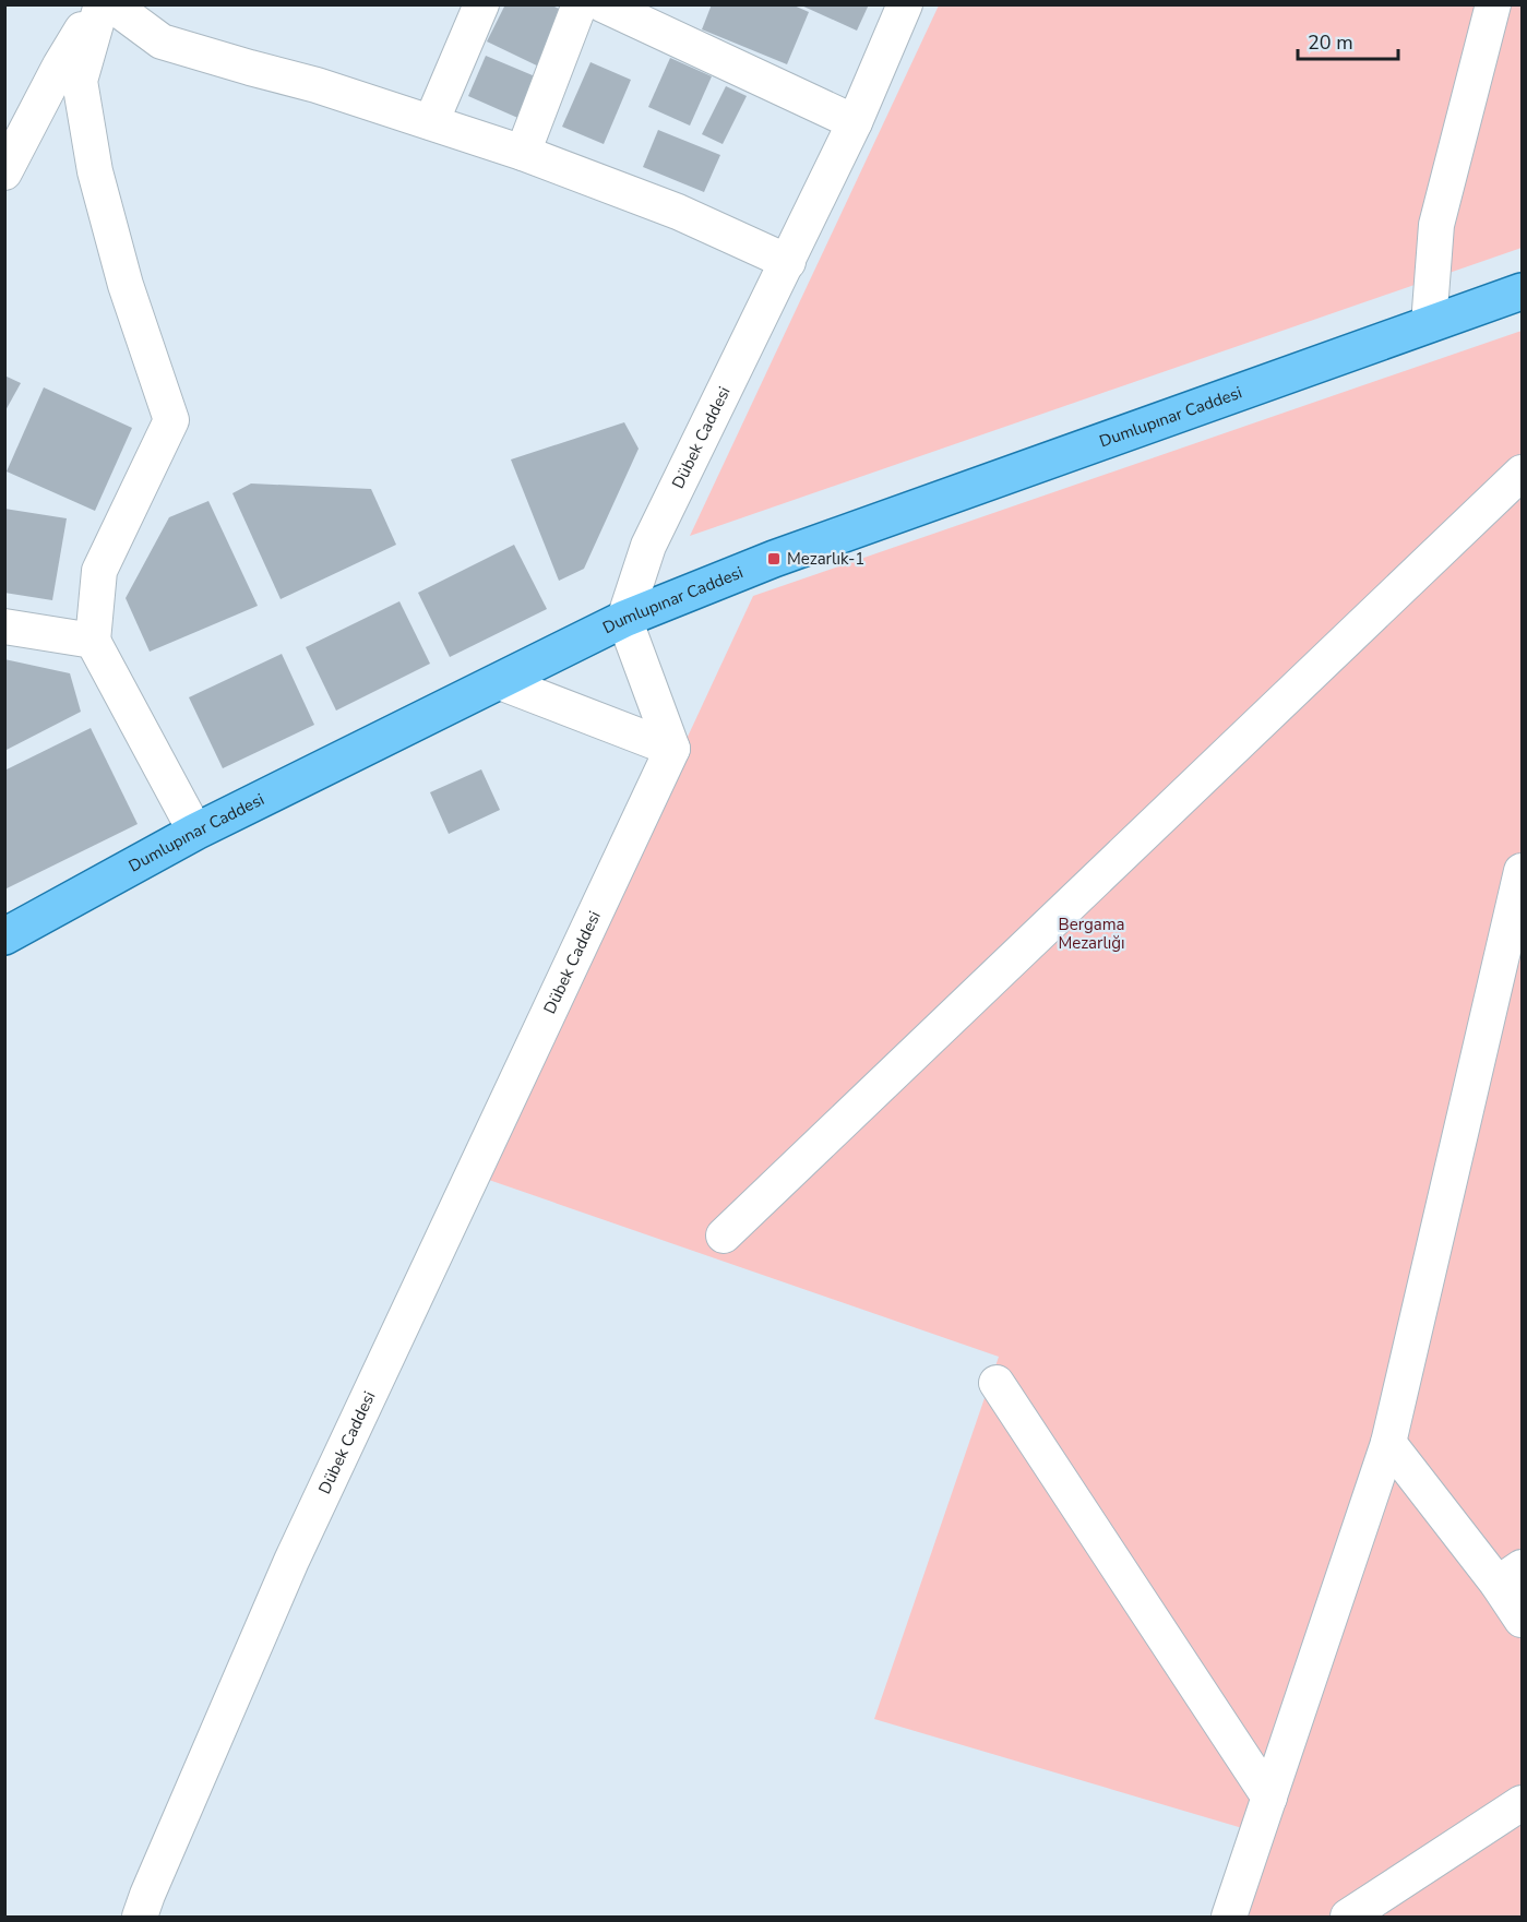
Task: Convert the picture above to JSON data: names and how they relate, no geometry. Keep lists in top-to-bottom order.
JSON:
{
  "streets": {
    "main road": ["Dumlupınar Caddesi"],
    "street": ["Dübek Caddesi"]
  },
  "crossings": [
    ["Dumlupınar Caddesi", "Dübek Caddesi"]
  ],
  "parks": ["Bergama Mezarlığı"],
  "places": {
    "transit": ["Mezarlık-1"]
  },
  "scale_bar": "20 m"
}
